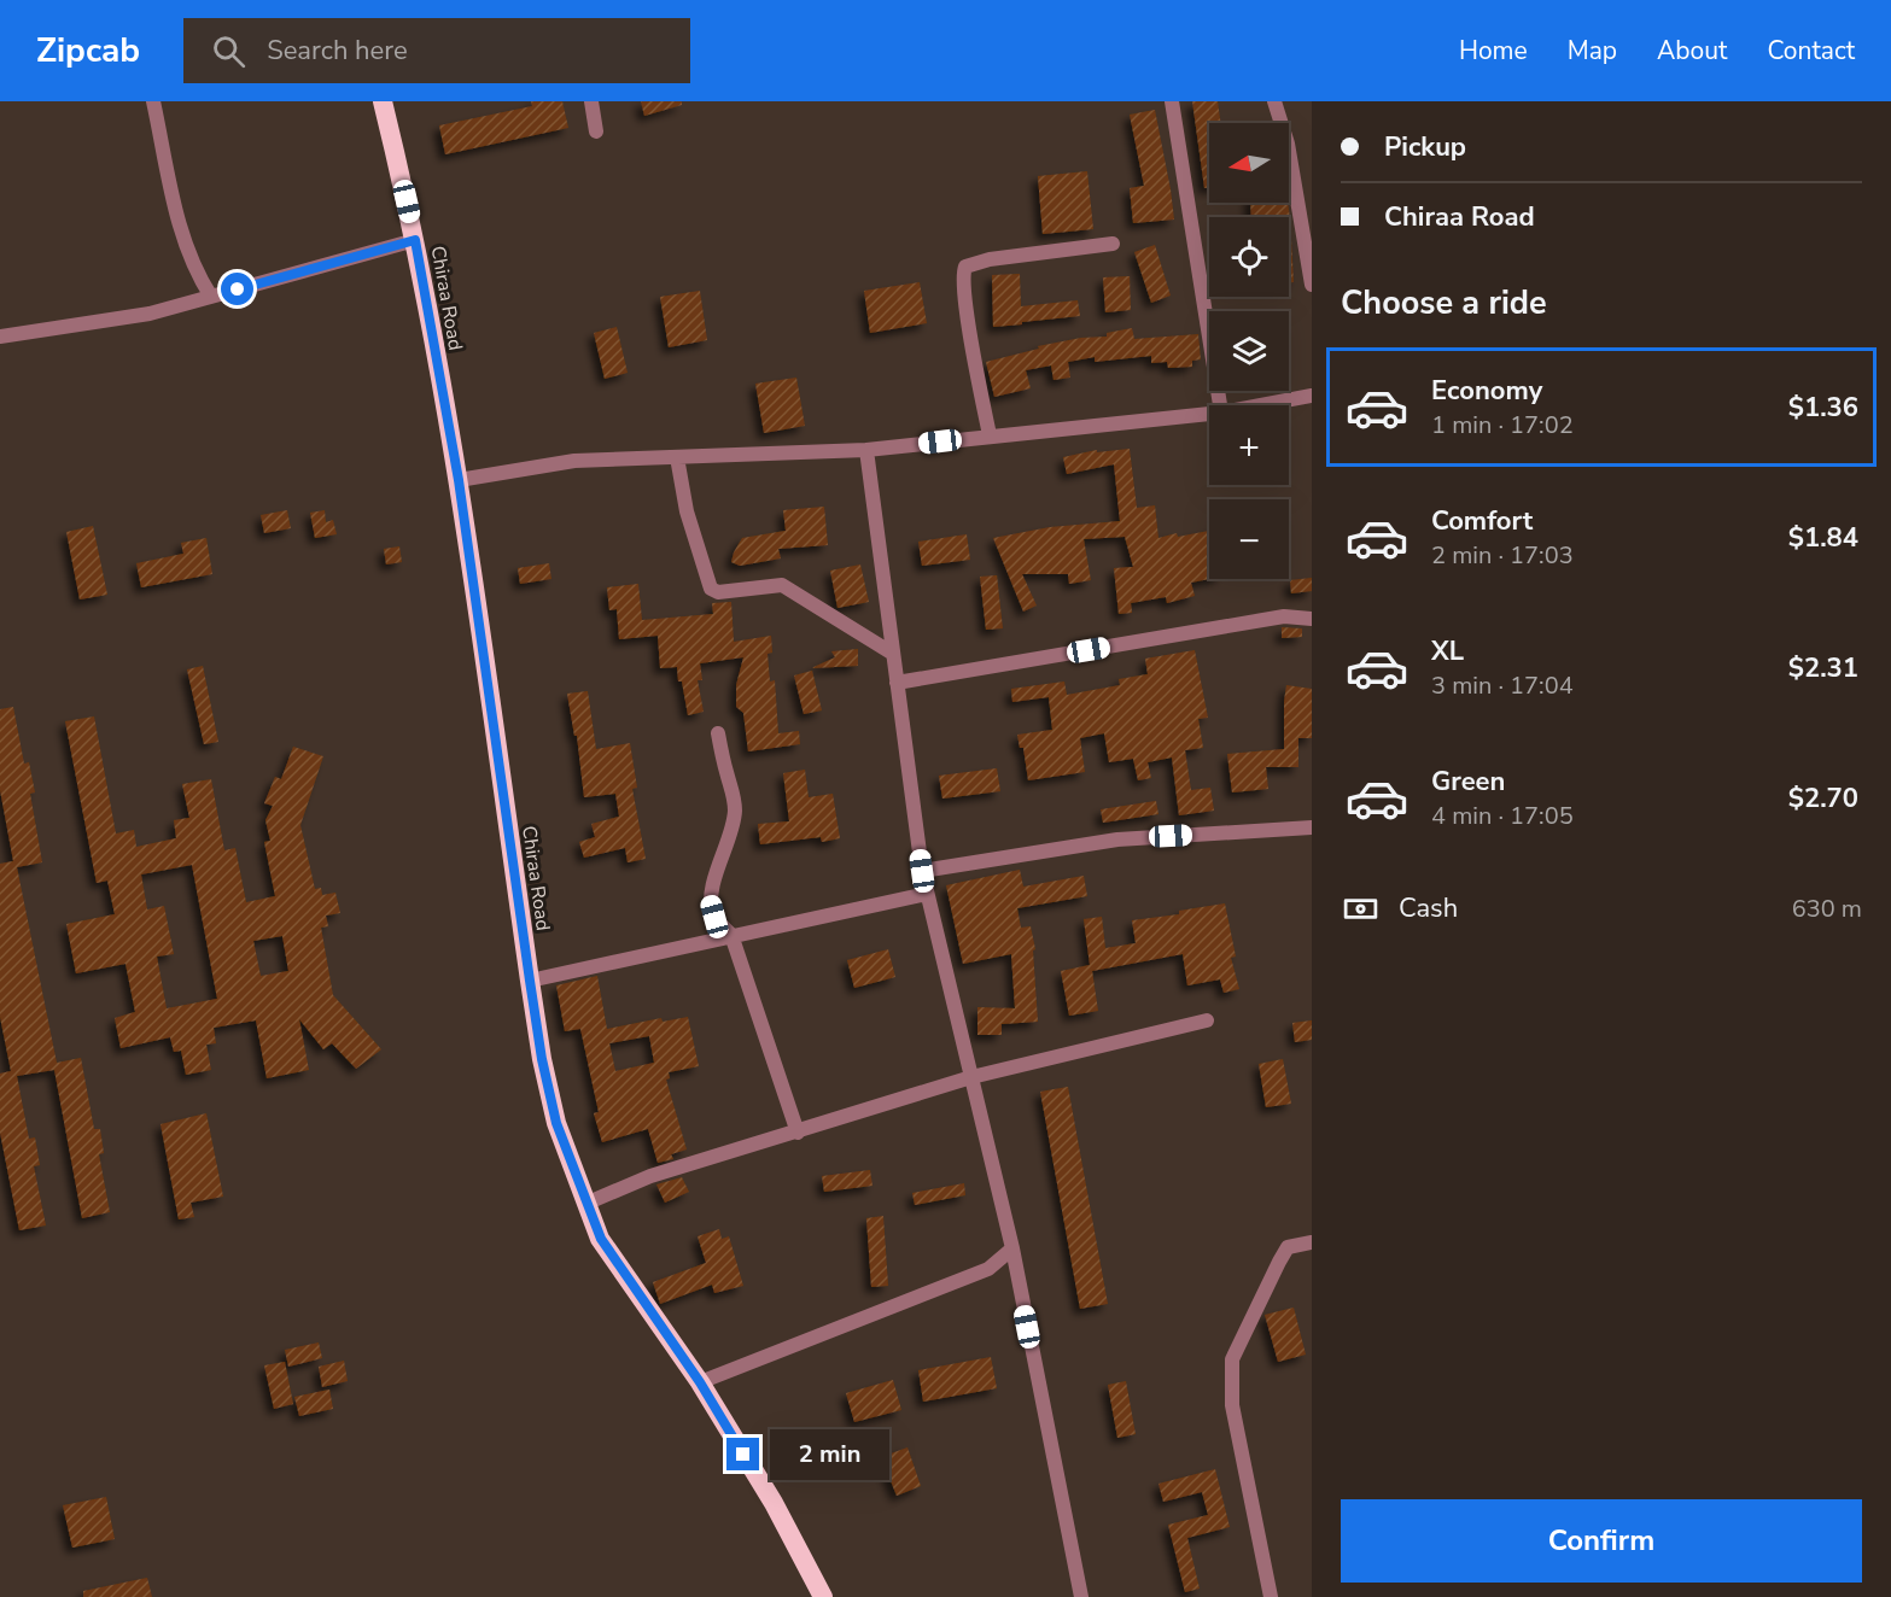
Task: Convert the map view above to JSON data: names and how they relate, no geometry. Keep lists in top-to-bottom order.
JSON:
{
  "streets": {
    "highway": ["Chiraa Road"]
  },
  "north": "left",
  "page": {
    "header": "Zipcab",
    "search": "Search here",
    "nav": [
      "Home",
      "Map",
      "About",
      "Contact"
    ],
    "banner": ["Pickup", "Chiraa Road"],
    "map_buttons": ["+", "−"],
    "heading": "Choose a ride",
    "list": [
      {
        "name": "Economy",
        "note": "1 min · 17:02",
        "value": "$1.36"
      },
      {
        "name": "Comfort",
        "note": "2 min · 17:03",
        "value": "$1.84"
      },
      {
        "name": "XL",
        "note": "3 min · 17:04",
        "value": "$2.31"
      },
      {
        "name": "Green",
        "note": "4 min · 17:05",
        "value": "$2.70"
      }
    ],
    "pay": ["Cash", "630 m"],
    "bubble": "2 min",
    "buttons": "Confirm"
  }
}
